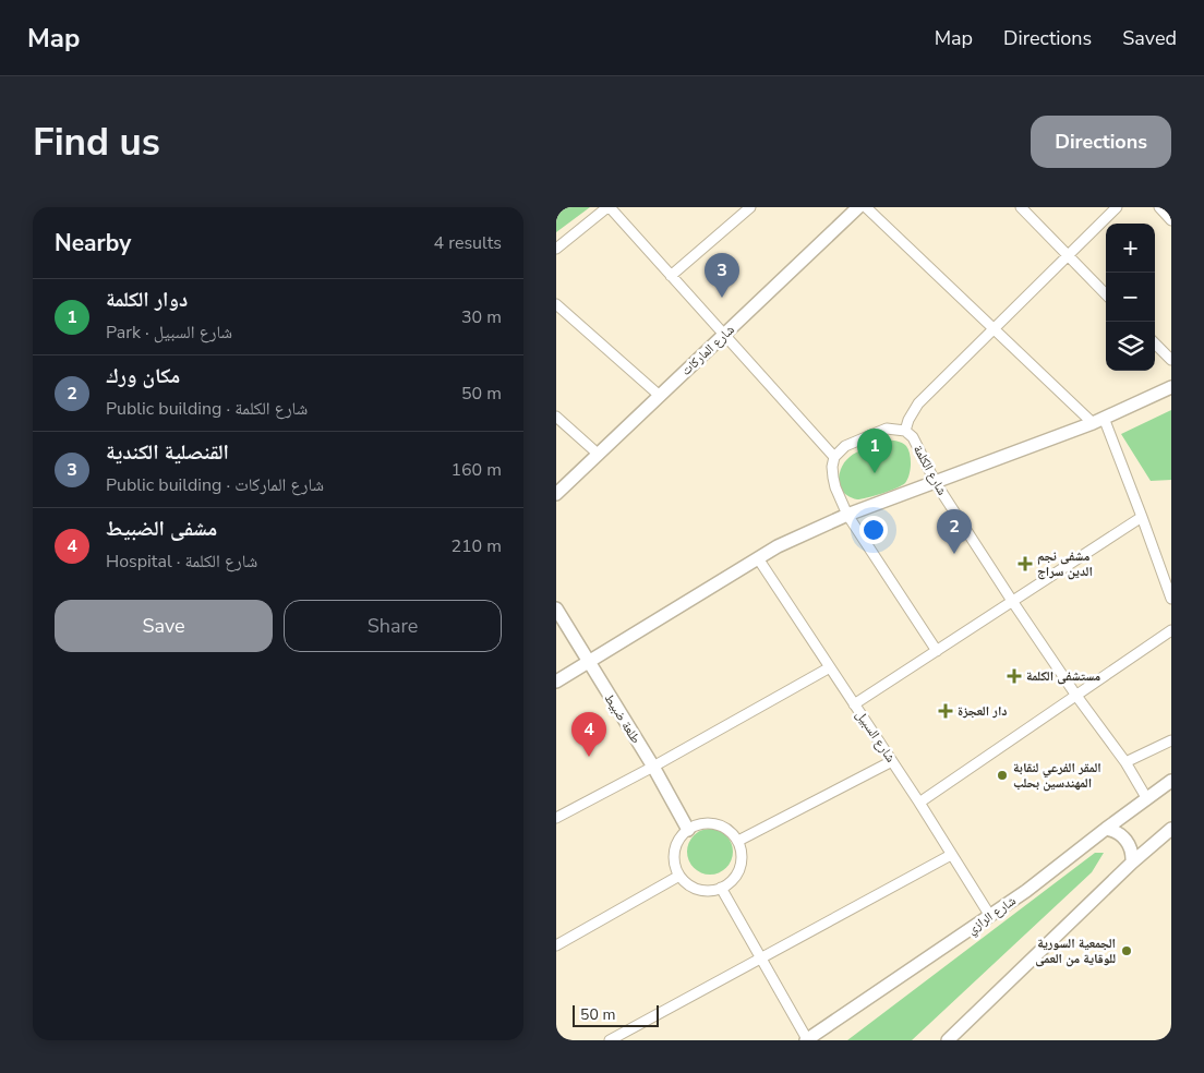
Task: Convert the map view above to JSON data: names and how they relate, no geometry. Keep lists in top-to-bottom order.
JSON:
{
  "streets": {
    "street": [
      "شارع الماركات",
      "شارع الكلمة",
      "طلعة ضبيط",
      "شارع السبيل",
      "شارع الرازي"
    ]
  },
  "crossings": [
    ["شارع الكلمة", "شارع الرازي"],
    ["شارع السبيل", "شارع الرازي"]
  ],
  "places": {
    "health": ["مشفى نجم الدين سراج", "مستشفى الكلمة", "دار العجزة"],
    "other": ["المقر الفرعي لنقابة المهندسين بحلب", "الجمعية السورية للوقاية من العمى"]
  },
  "scale_bar": "50 m",
  "page": {
    "header": "Map",
    "nav": ["Map", "Directions", "Saved"],
    "buttons": [
      "Directions",
      ["Save", "Share"]
    ],
    "title": "Find us",
    "heading": ["Nearby", "4 results"],
    "map_buttons": ["+", "−"],
    "pins": [
      "3",
      "1",
      "2",
      "4"
    ],
    "list": [
      {
        "mark": "1",
        "name": "دوار الكلمة",
        "note": "Park · شارع السبيل",
        "value": "30 m"
      },
      {
        "mark": "2",
        "name": "مكان ورك",
        "note": "Public building · شارع الكلمة",
        "value": "50 m"
      },
      {
        "mark": "3",
        "name": "القنصلية الكندية",
        "note": "Public building · شارع الماركات",
        "value": "160 m"
      },
      {
        "mark": "4",
        "name": "مشفى الضبيط",
        "note": "Hospital · شارع الكلمة",
        "value": "210 m"
      }
    ],
    "scale": "50 m"
  }
}
